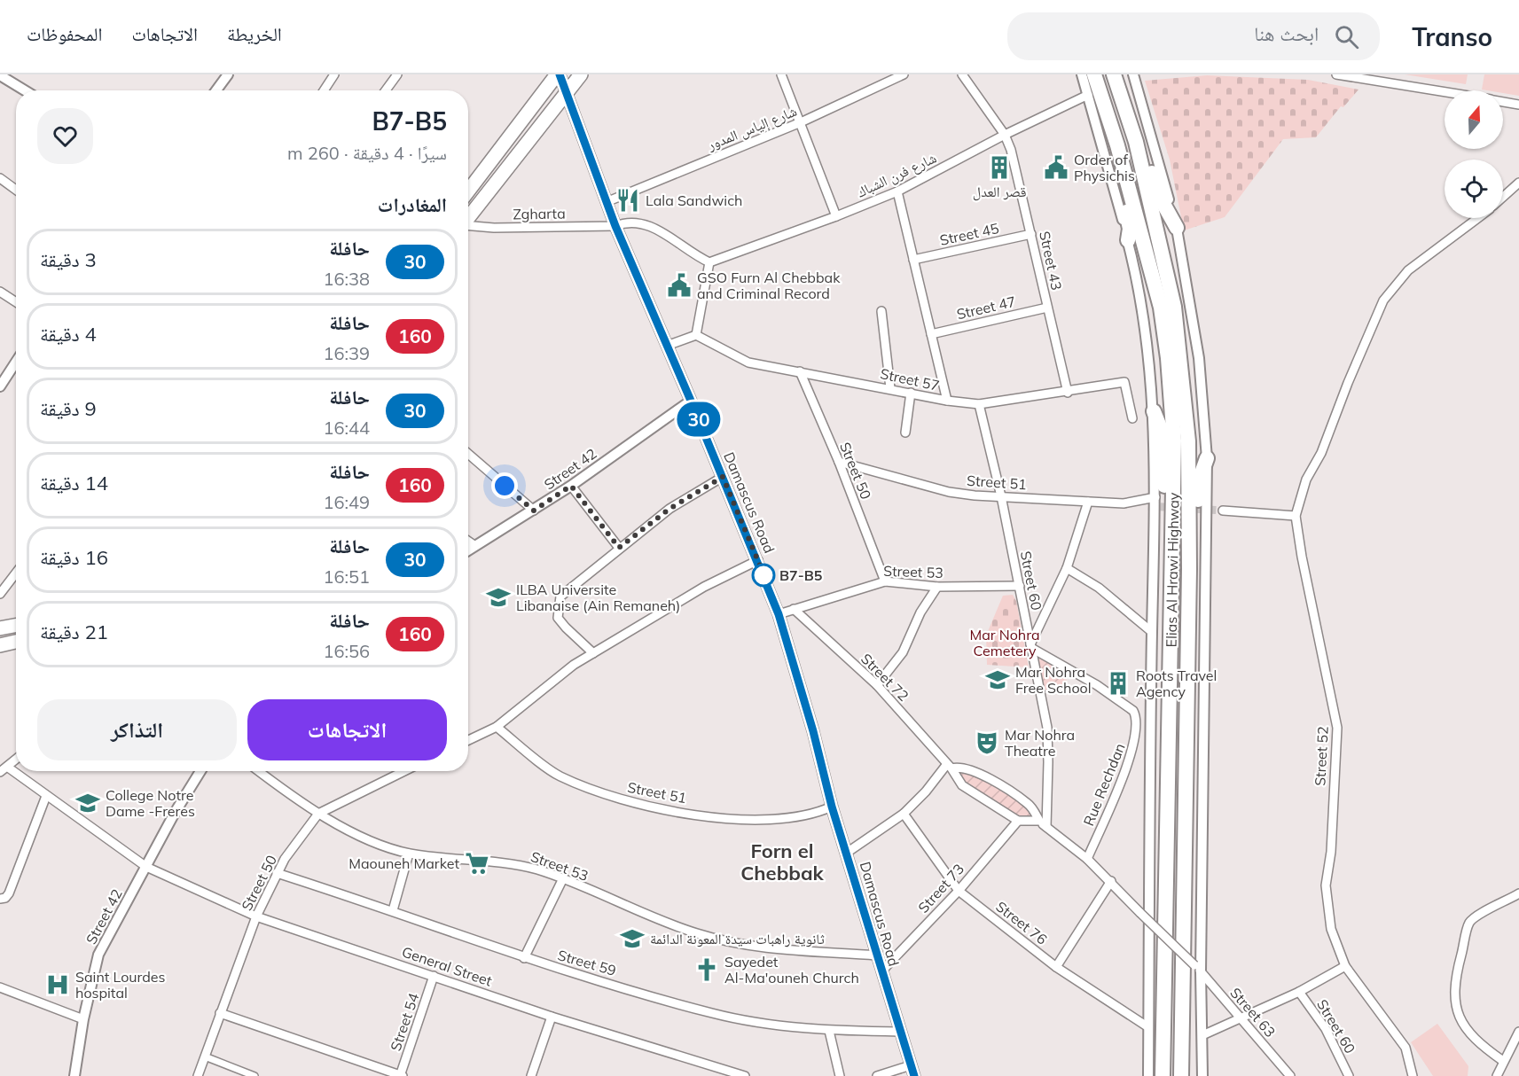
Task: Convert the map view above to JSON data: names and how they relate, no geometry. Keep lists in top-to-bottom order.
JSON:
{
  "streets": {
    "highway": ["Elias Al Hrawi Highway"],
    "main road": ["Damascus Road"],
    "street": [
      "شارع إلياس المدور",
      "شارع فرن الشباك",
      "Zgharta",
      "Street 45",
      "Street 43",
      "Street 47",
      "Street 57",
      "Street 42",
      "Street 50",
      "Street 51",
      "Street 53",
      "Street 60",
      "Street 72",
      "Street 52",
      "Rue Rechdan",
      "Street 73",
      "Street 76",
      "Street 59",
      "General Street",
      "Street 63",
      "Street 54"
    ]
  },
  "crossings": [
    ["شارع إلياس المدور", "Damascus Road"],
    ["شارع فرن الشباك", "Street 43"],
    ["شارع فرن الشباك", "Elias Al Hrawi Highway"],
    ["Zgharta", "Damascus Road"],
    ["Street 45", "Street 43"],
    ["Street 43", "Street 47"],
    ["Street 43", "Street 57"],
    ["Street 57", "Street 50"],
    ["Street 57", "Street 60"],
    ["Street 42", "Damascus Road"],
    ["Street 42", "General Street"],
    ["Street 50", "Street 51"],
    ["Street 50", "Street 53"],
    ["Street 50", "Street 59"],
    ["Street 50", "General Street"],
    ["Street 51", "Damascus Road"],
    ["Street 51", "Elias Al Hrawi Highway"],
    ["Street 51", "Street 60"],
    ["Damascus Road", "Street 53"],
    ["Damascus Road", "Street 73"],
    ["Damascus Road", "Street 59"],
    ["Elias Al Hrawi Highway", "Street 76"],
    ["Street 53", "Street 60"],
    ["Street 53", "Street 72"],
    ["Street 60", "Rue Rechdan"],
    ["Street 72", "Street 73"],
    ["Street 73", "Street 76"],
    ["General Street", "Street 54"]
  ],
  "districts": ["Forn el Chebbak"],
  "parks": ["Mar Nohra Cemetery"],
  "places": {
    "building": ["قصر العدل", "Roots Travel Agency"],
    "public building": ["Order of Physichis", "GSO Furn Al Chebbak and Criminal Record"],
    "restaurant": ["Lala Sandwich"],
    "other": ["B7-B5"],
    "school or university": [
      "ILBA Universite Libanaise (Ain Remaneh)",
      "Mar Nohra Free School",
      "College Notre Dame -Freres",
      "ثانوية راهبات سيدة المعونة الدائمة"
    ],
    "theatre": ["Mar Nohra Theatre"],
    "supermarket": ["Maouneh Market"],
    "church": ["Sayedet Al-Ma'ouneh Church"],
    "hospital": ["Saint Lourdes hospital"]
  },
  "lines": ["bus line 30"],
  "north": "top",
  "page": {
    "header": "Transo",
    "search": "ابحث هنا",
    "nav": ["الخريطة", "الاتجاهات", "المحفوظات"],
    "on_map": "30",
    "heading": [
      ["B7-B5", "سيرًا · 4 دقيقة · 260 m"],
      "المغادرات"
    ],
    "list": [
      {
        "mark": "30",
        "name": "حافلة",
        "note": "16:38",
        "value": "3 دقيقة"
      },
      {
        "mark": "160",
        "name": "حافلة",
        "note": "16:39",
        "value": "4 دقيقة"
      },
      {
        "mark": "30",
        "name": "حافلة",
        "note": "16:44",
        "value": "9 دقيقة"
      },
      {
        "mark": "160",
        "name": "حافلة",
        "note": "16:49",
        "value": "14 دقيقة"
      },
      {
        "mark": "30",
        "name": "حافلة",
        "note": "16:51",
        "value": "16 دقيقة"
      },
      {
        "mark": "160",
        "name": "حافلة",
        "note": "16:56",
        "value": "21 دقيقة"
      }
    ],
    "buttons": ["الاتجاهات", "التذاكر"]
  }
}
